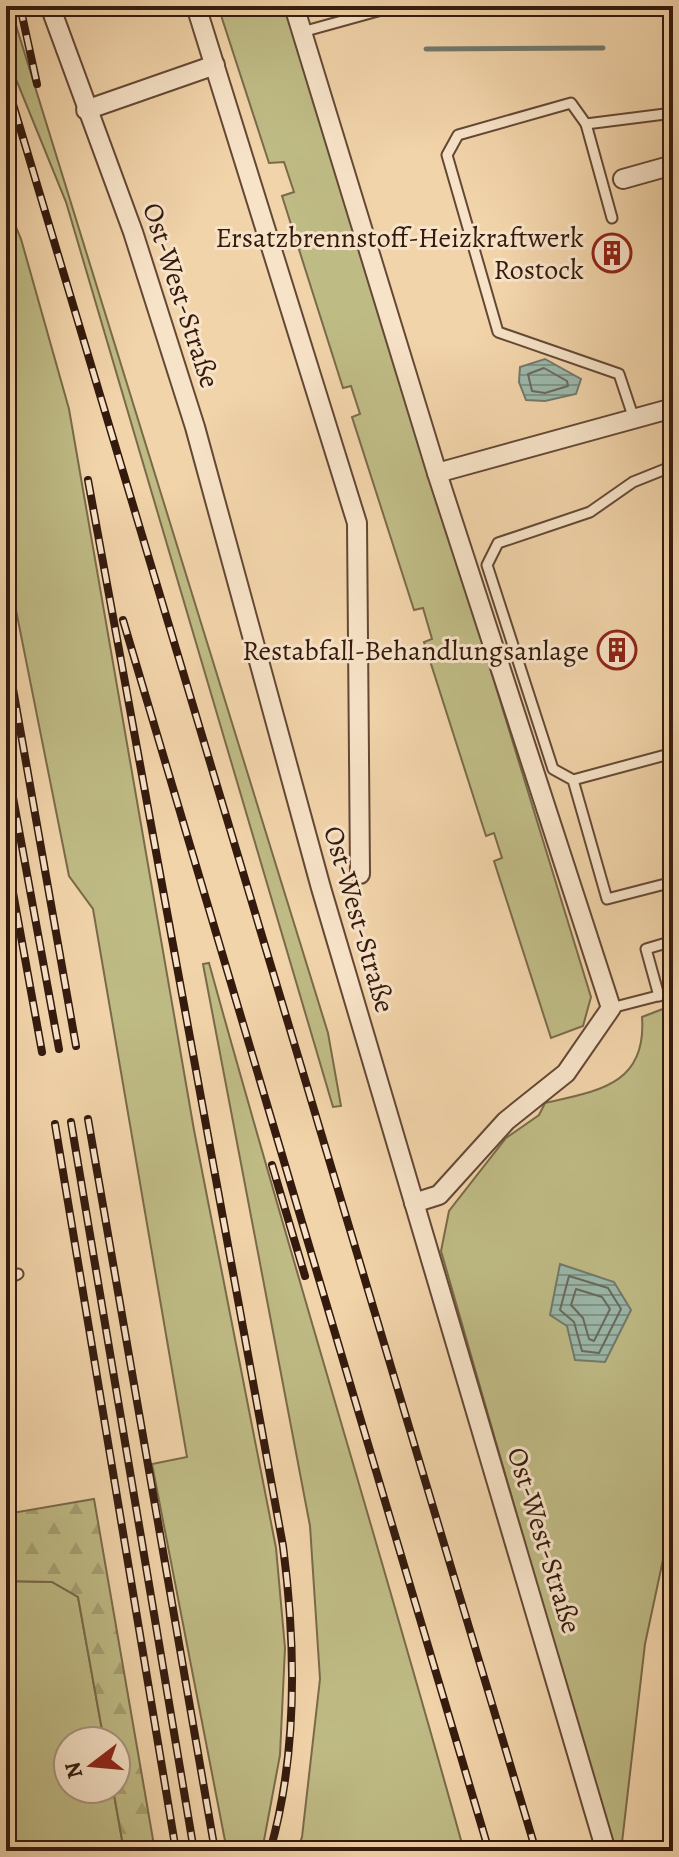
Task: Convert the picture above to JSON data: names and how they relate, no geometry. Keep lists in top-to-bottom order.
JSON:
{
  "streets": {
    "street": ["Ost-West-Straße"]
  },
  "places": {
    "building": ["Ersatzbrennstoff-Heizkraftwerk Rostock", "Restabfall-Behandlungsanlage"]
  },
  "north": "left"
}
